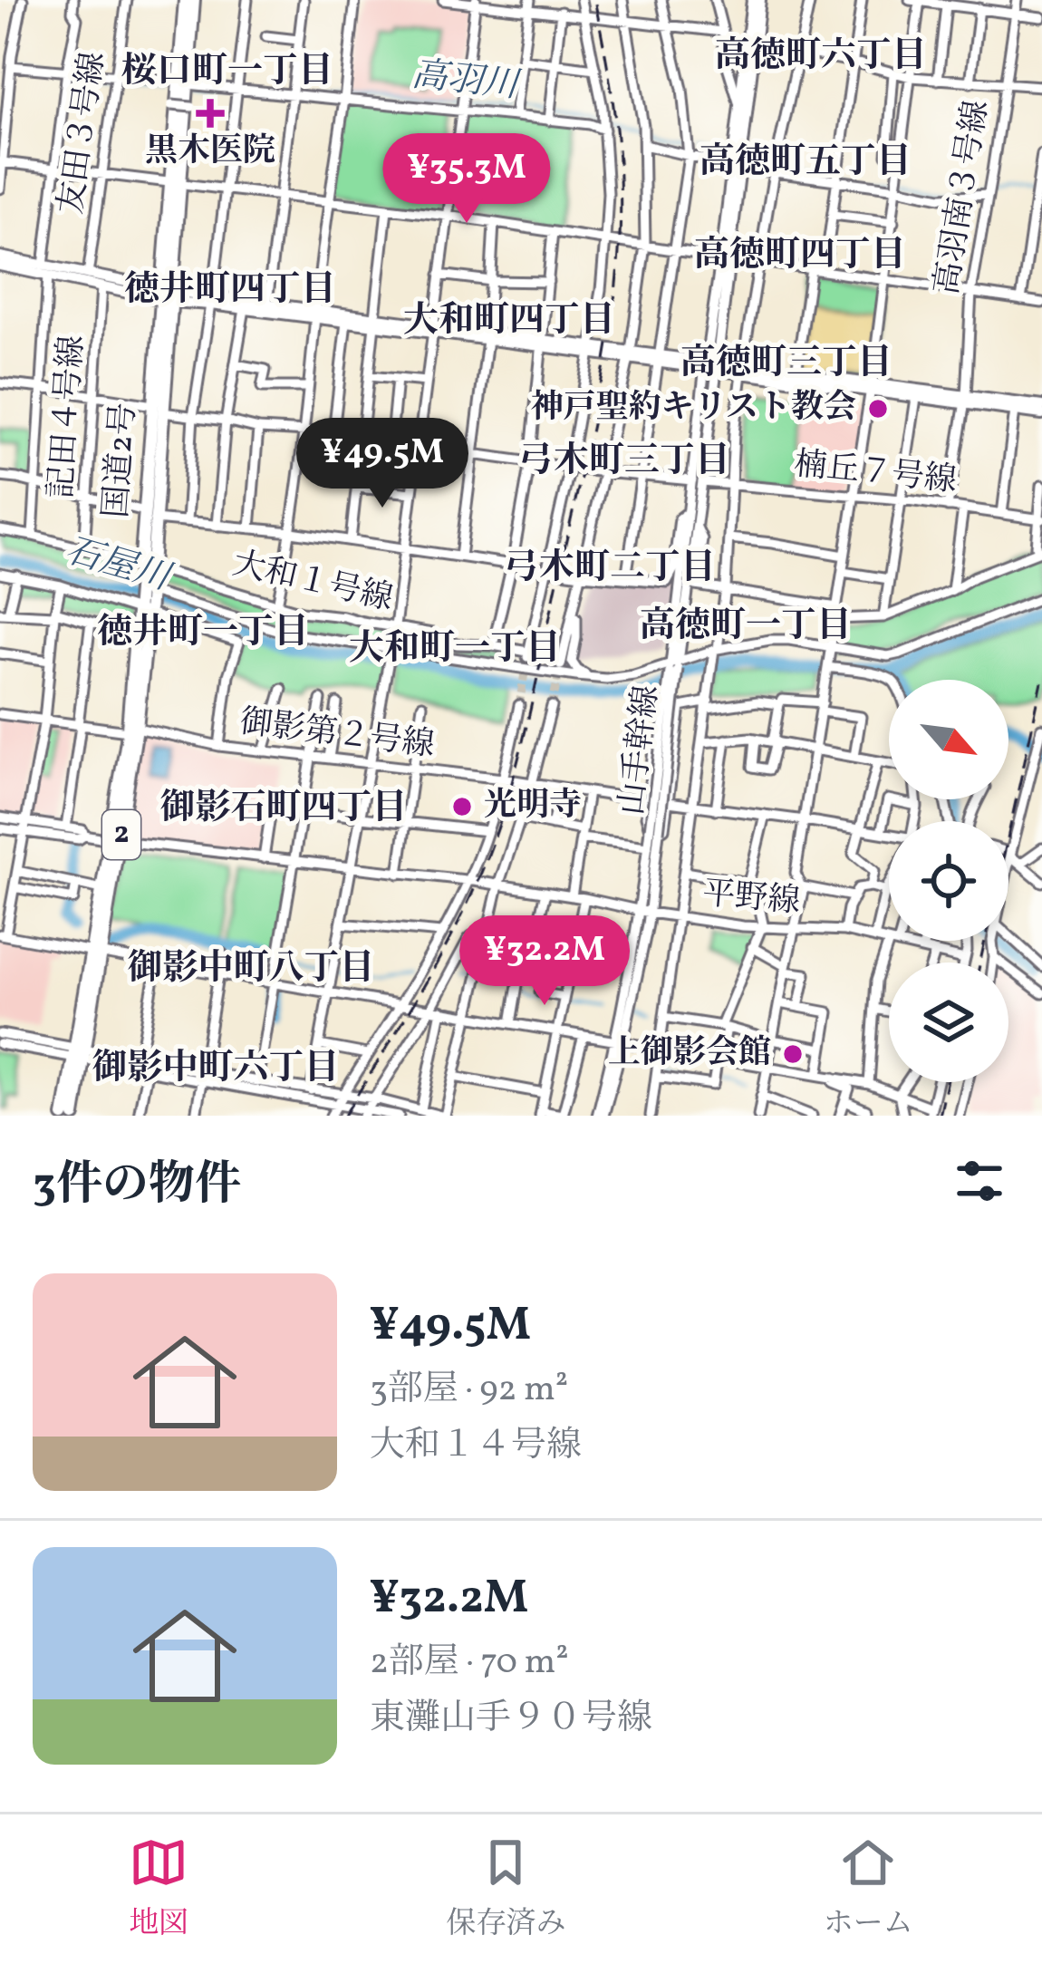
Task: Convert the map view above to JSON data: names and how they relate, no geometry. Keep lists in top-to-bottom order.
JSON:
{
  "streets": {
    "highway": ["国道2号", "2"],
    "main road": ["山手幹線"],
    "street": [
      "友田３号線",
      "高羽南３号線",
      "記田４号線",
      "楠丘７号線",
      "大和１号線",
      "御影第２号線",
      "平野線"
    ]
  },
  "crossings": [
    ["高羽南３号線", "楠丘７号線"],
    ["記田４号線", "楠丘７号線"],
    ["記田４号線", "大和１号線"],
    ["国道2号", "楠丘７号線"],
    ["国道2号", "大和１号線"],
    ["国道2号", "御影第２号線"],
    ["国道2号", "平野線"],
    ["楠丘７号線", "山手幹線"],
    ["山手幹線", "平野線"]
  ],
  "districts": [
    "高徳町六丁目",
    "桜口町一丁目",
    "高徳町五丁目",
    "高徳町四丁目",
    "徳井町四丁目",
    "大和町四丁目",
    "高徳町三丁目",
    "弓木町三丁目",
    "弓木町二丁目",
    "高徳町一丁目",
    "徳井町一丁目",
    "大和町一丁目",
    "御影石町四丁目",
    "御影中町八丁目",
    "御影中町六丁目"
  ],
  "water": ["高羽川", "石屋川"],
  "places": {
    "health": ["黒木医院"],
    "other": ["神戸聖約キリスト教会", "光明寺", "上御影会館"]
  },
  "north": "bottom right",
  "page": {
    "price": ["¥35.3M", "¥49.5M", "¥32.2M"],
    "heading": "3件の物件",
    "list": [
      {
        "name": "¥49.5M",
        "note": "3部屋 · 92 m² · 大和１４号線"
      },
      {
        "name": "¥32.2M",
        "note": "2部屋 · 70 m² · 東灘山手９０号線"
      }
    ],
    "tabs": ["地図", "保存済み", "ホーム"]
  }
}
